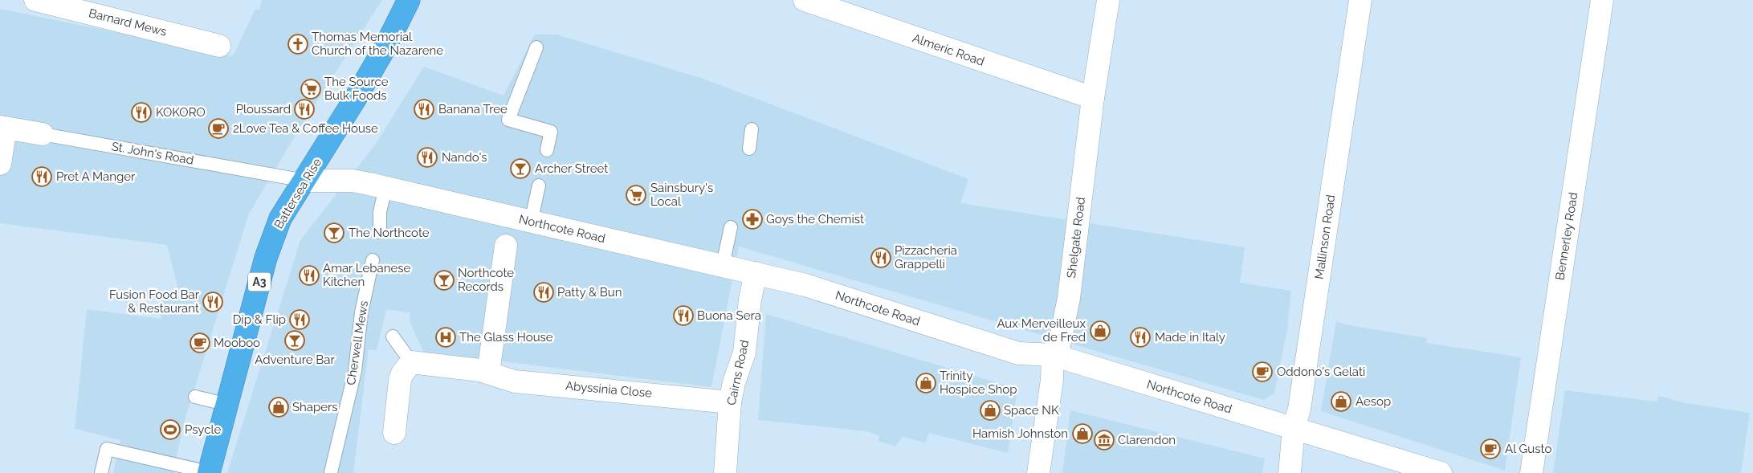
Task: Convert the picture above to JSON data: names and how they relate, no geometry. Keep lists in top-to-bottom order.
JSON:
{
  "streets": {
    "highway": ["Battersea Rise", "A3"],
    "street": [
      "Barnard Mews",
      "Almeric Road",
      "St. John's Road",
      "Northcote Road",
      "Bennerley Road",
      "Mallinson Road",
      "Shelgate Road",
      "Cairns Road",
      "Abyssinia Close"
    ],
    "lane": ["Cherwell Mews"]
  },
  "crossings": [
    ["Almeric Road", "Shelgate Road"],
    ["St. John's Road", "Battersea Rise"],
    ["St. John's Road", "Northcote Road"],
    ["Battersea Rise", "Northcote Road"],
    ["Northcote Road", "Mallinson Road"],
    ["Northcote Road", "Shelgate Road"],
    ["Northcote Road", "Cairns Road"],
    ["Cairns Road", "Abyssinia Close"]
  ],
  "places": {
    "church": ["Thomas Memorial Church of the Nazarene"],
    "supermarket": ["The Source Bulk Foods", "Sainsbury's Local"],
    "restaurant": [
      "Ploussard",
      "Banana Tree",
      "KOKORO",
      "Nando's",
      "Pret A Manger",
      "Pizzacheria Grappelli",
      "Amar Lebanese Kitchen",
      "Patty & Bun",
      "Fusion Food Bar & Restaurant",
      "Buona Sera",
      "Dip & Flip",
      "Made in Italy"
    ],
    "cafe": [
      "2Love Tea & Coffee House",
      "Mooboo",
      "Oddono's Gelati",
      "Al Gusto"
    ],
    "bar": [
      "Archer Street",
      "The Northcote",
      "Northcote Records",
      "Adventure Bar"
    ],
    "pharmacy": ["Goys the Chemist"],
    "shop": [
      "Aux Merveilleux de Fred",
      "Trinity Hospice Shop",
      "Aesop",
      "Shapers",
      "Space NK",
      "Hamish Johnston"
    ],
    "hospital": ["The Glass House"],
    "sports": ["Psycle"],
    "museum": ["Clarendon"]
  }
}
